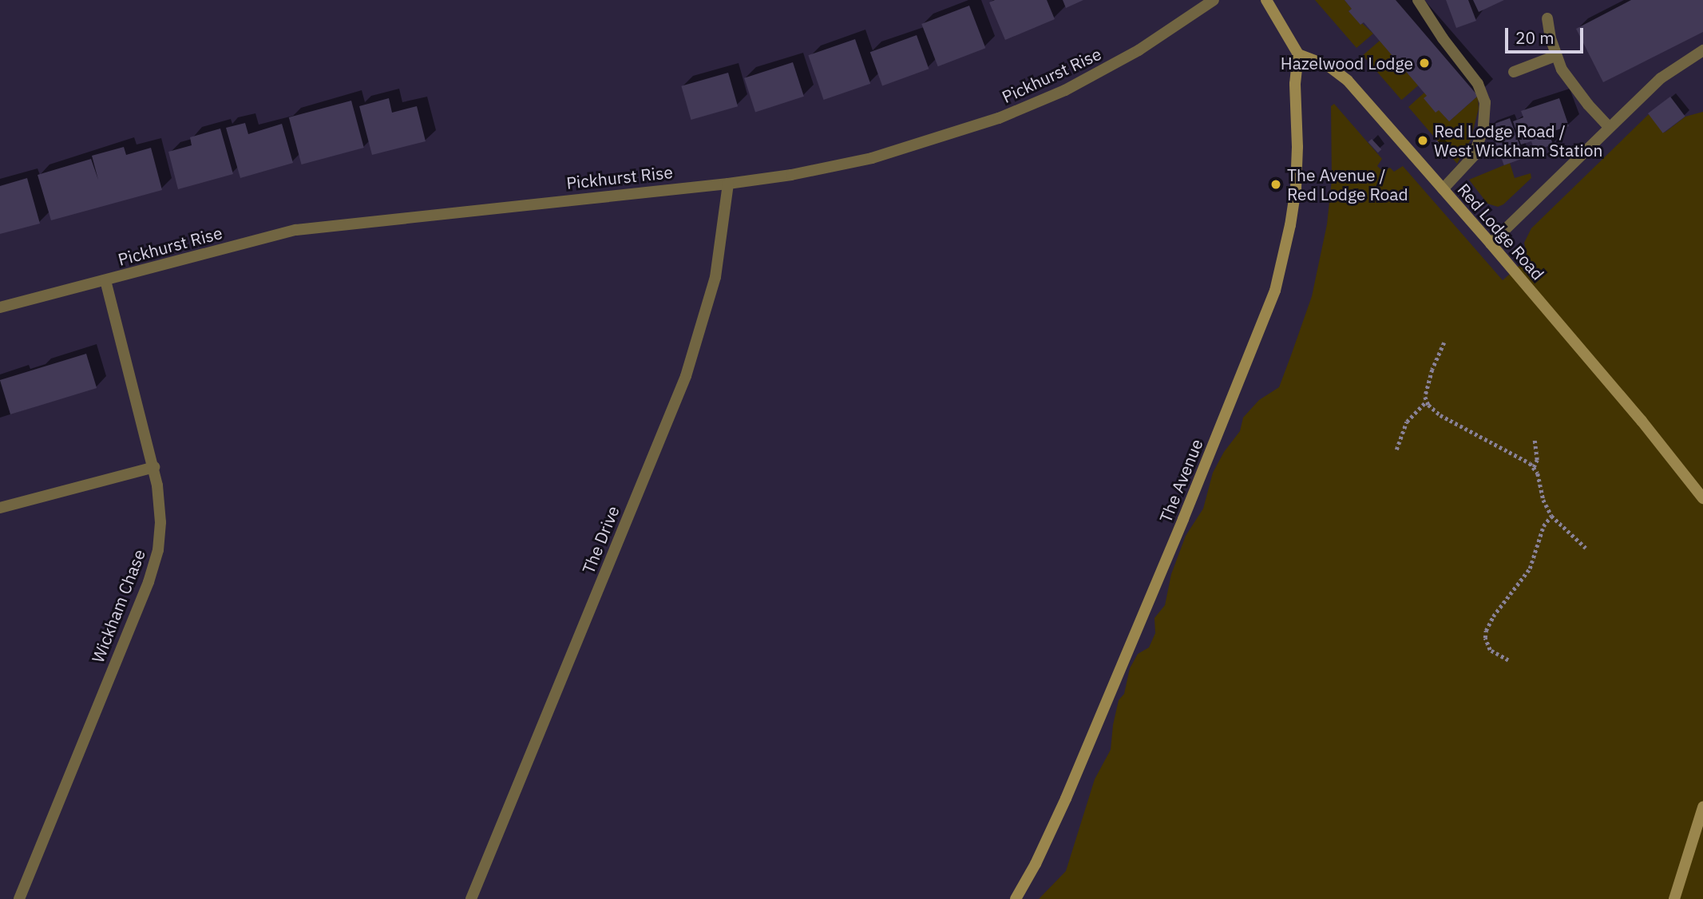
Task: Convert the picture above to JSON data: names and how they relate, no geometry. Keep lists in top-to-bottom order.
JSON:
{
  "streets": {
    "street": [
      "Pickhurst Rise",
      "Red Lodge Road",
      "The Avenue",
      "The Drive",
      "Wickham Chase"
    ]
  },
  "crossings": [
    ["Pickhurst Rise", "The Drive"],
    ["Pickhurst Rise", "Wickham Chase"],
    ["Red Lodge Road", "The Avenue"]
  ],
  "places": ["Hazelwood Lodge", "Red Lodge Road / West Wickham Station", "The Avenue / Red Lodge Road"],
  "scale_bar": "20 m"
}
